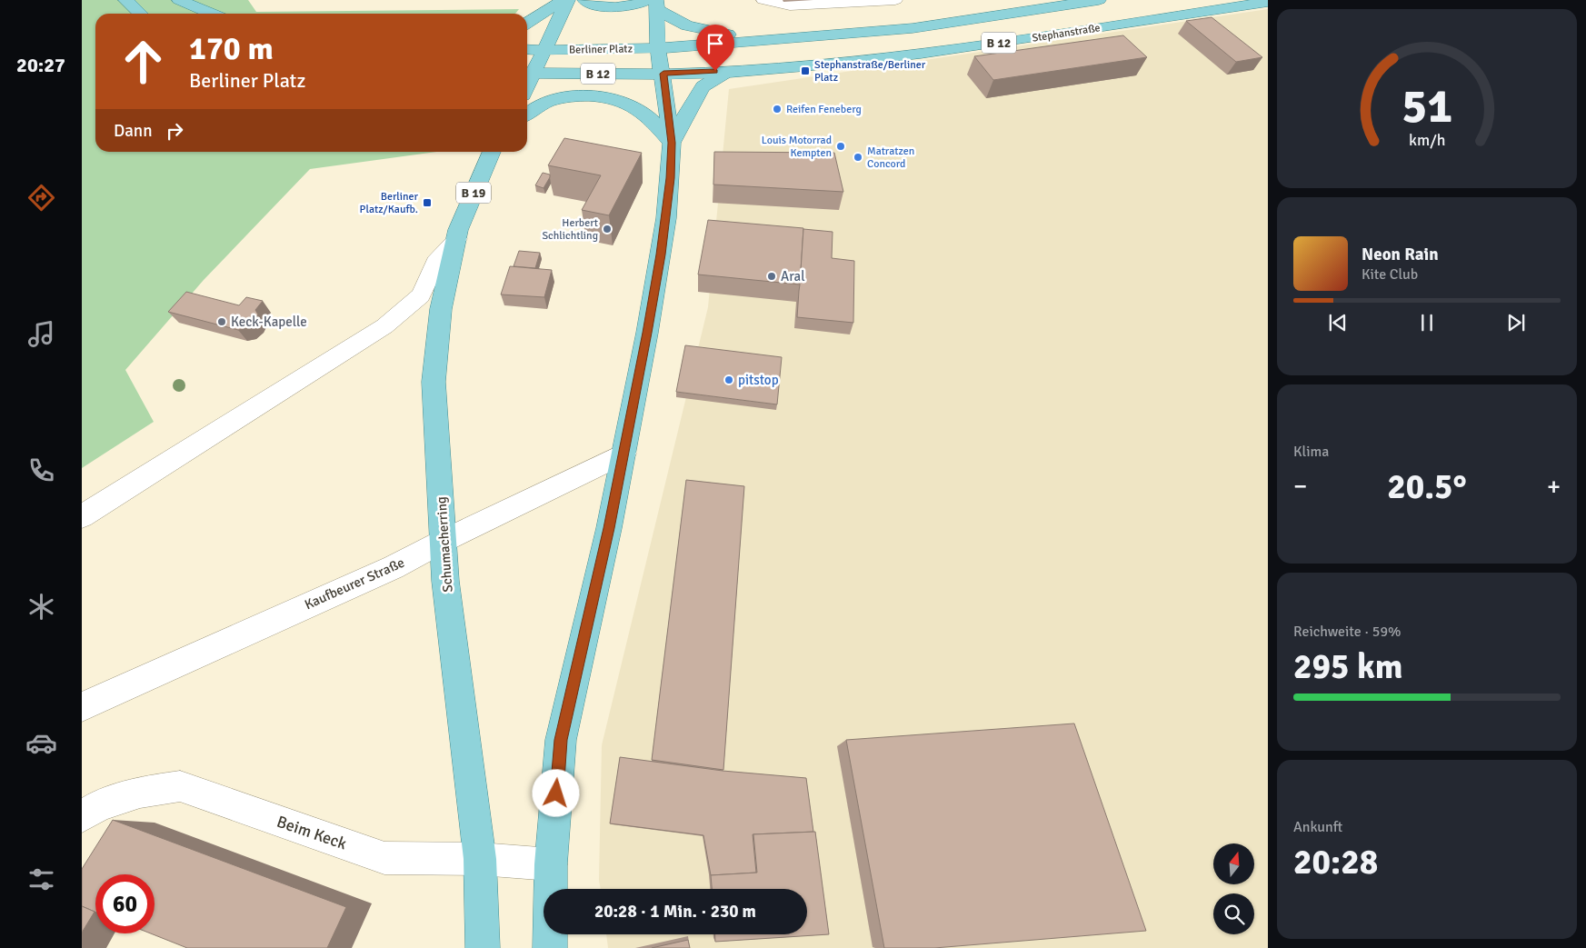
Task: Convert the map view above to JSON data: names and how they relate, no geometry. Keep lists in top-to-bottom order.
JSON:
{
  "streets": {
    "main road": [
      "Stephanstraße",
      "B 12",
      "Berliner Platz",
      "B 19",
      "Schumacherring"
    ],
    "street": ["Kaufbeurer Straße", "Beim Keck"]
  },
  "crossings": [
    ["Stephanstraße", "Berliner Platz"],
    ["B 12", "Berliner Platz"],
    ["B 19", "Schumacherring"],
    ["Schumacherring", "Kaufbeurer Straße"],
    ["Schumacherring", "Beim Keck"]
  ],
  "places": {
    "transit": ["Stephanstraße/Berliner Platz", "Berliner Platz/Kaufb."],
    "other": [
      "Reifen Feneberg",
      "Louis Motorrad Kempten",
      "Matratzen Concord",
      "Herbert Schlichtling",
      "Aral",
      "Keck-Kapelle",
      "pitstop"
    ]
  },
  "north": "top",
  "page": {
    "tabs": "20:27",
    "turn": ["170 m", "Berliner Platz"],
    "then": "Dann",
    "song": ["Neon Rain", "Kite Club"],
    "tile": [
      "Klima",
      ["Reichweite · 59%", "295 km"],
      ["Ankunft", "20:28"]
    ],
    "heat": ["−", "20.5°", "+"],
    "limit": "60",
    "trip": "20:28 · 1 Min. · 230 m",
    "gauge": ["51", "km/h"]
  }
}
